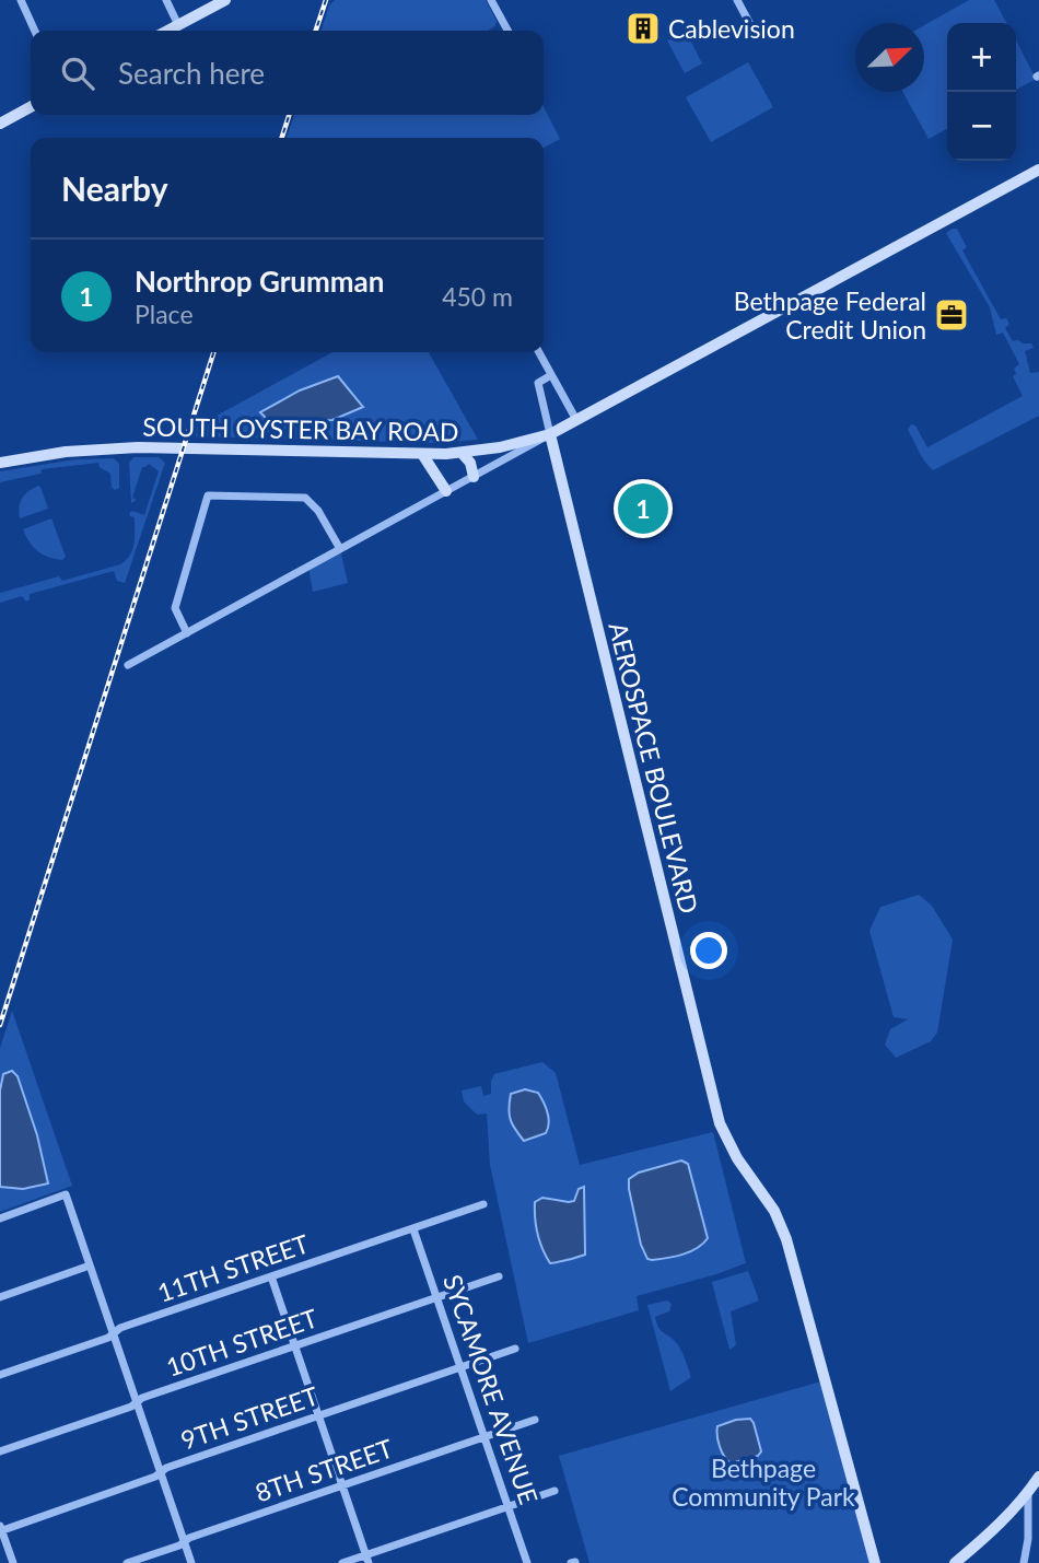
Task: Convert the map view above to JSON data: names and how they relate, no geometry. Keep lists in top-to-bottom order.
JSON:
{
  "streets": {
    "main road": ["SOUTH OYSTER BAY ROAD", "AEROSPACE BOULEVARD"],
    "street": [
      "11TH STREET",
      "10TH STREET",
      "SYCAMORE AVENUE",
      "9TH STREET",
      "8TH STREET"
    ]
  },
  "crossings": [
    ["SOUTH OYSTER BAY ROAD", "AEROSPACE BOULEVARD"],
    ["11TH STREET", "SYCAMORE AVENUE"],
    ["10TH STREET", "SYCAMORE AVENUE"],
    ["SYCAMORE AVENUE", "9TH STREET"],
    ["SYCAMORE AVENUE", "8TH STREET"]
  ],
  "parks": ["Bethpage Community Park"],
  "places": {
    "building": ["Cablevision"],
    "office": ["Bethpage Federal Credit Union"]
  },
  "north": "top right",
  "page": {
    "map_buttons": ["+", "−"],
    "search": "Search here",
    "heading": "Nearby",
    "list": [
      {
        "mark": "1",
        "name": "Northrop Grumman",
        "note": "Place",
        "value": "450 m"
      }
    ],
    "pins": "1"
  }
}
